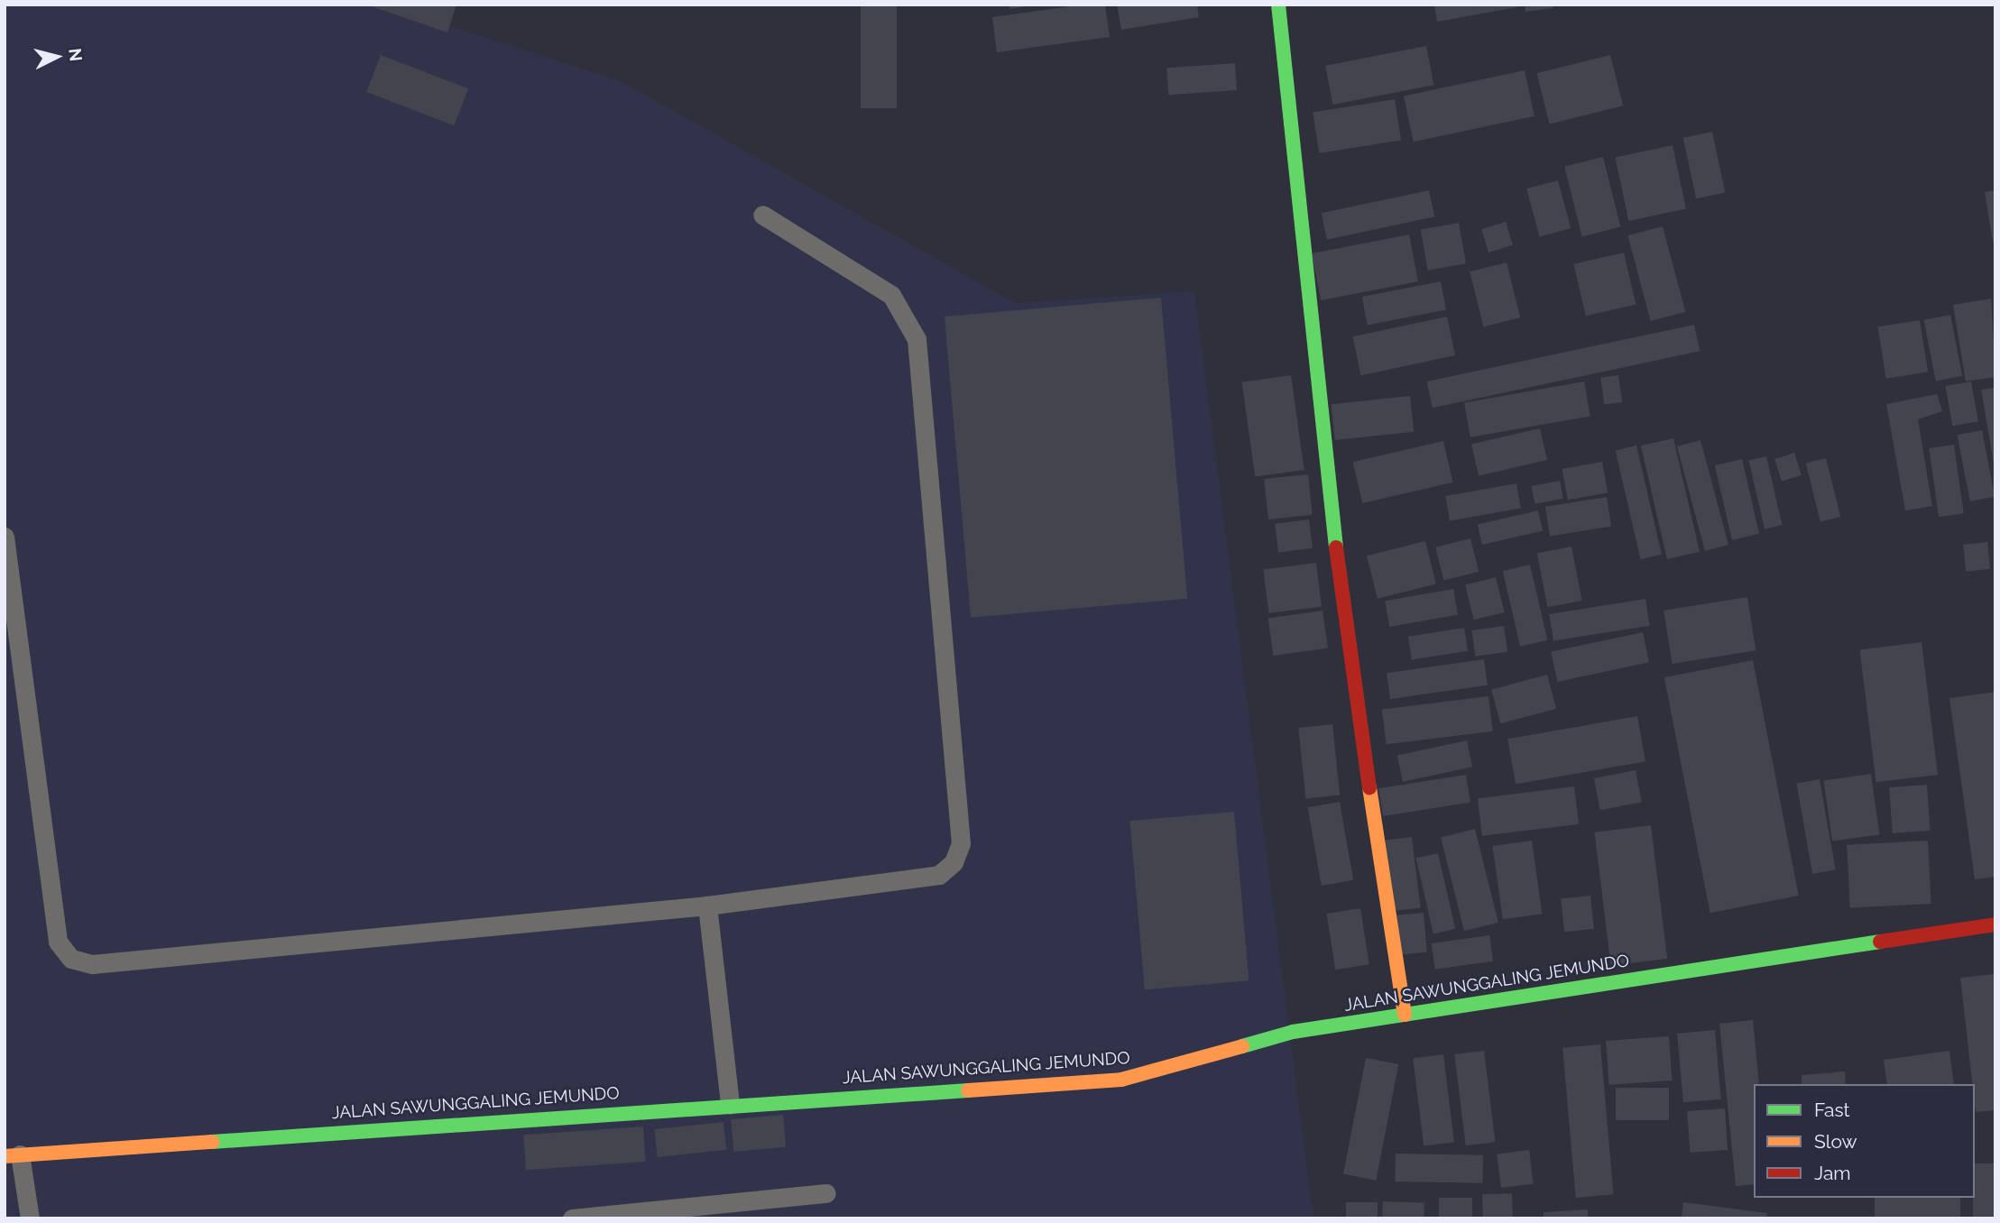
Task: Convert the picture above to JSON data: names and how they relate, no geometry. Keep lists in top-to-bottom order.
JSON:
{
  "streets": {
    "main road": ["JALAN SAWUNGGALING JEMUNDO"]
  },
  "legend": ["Fast", "Slow", "Jam"],
  "north": "right"
}
